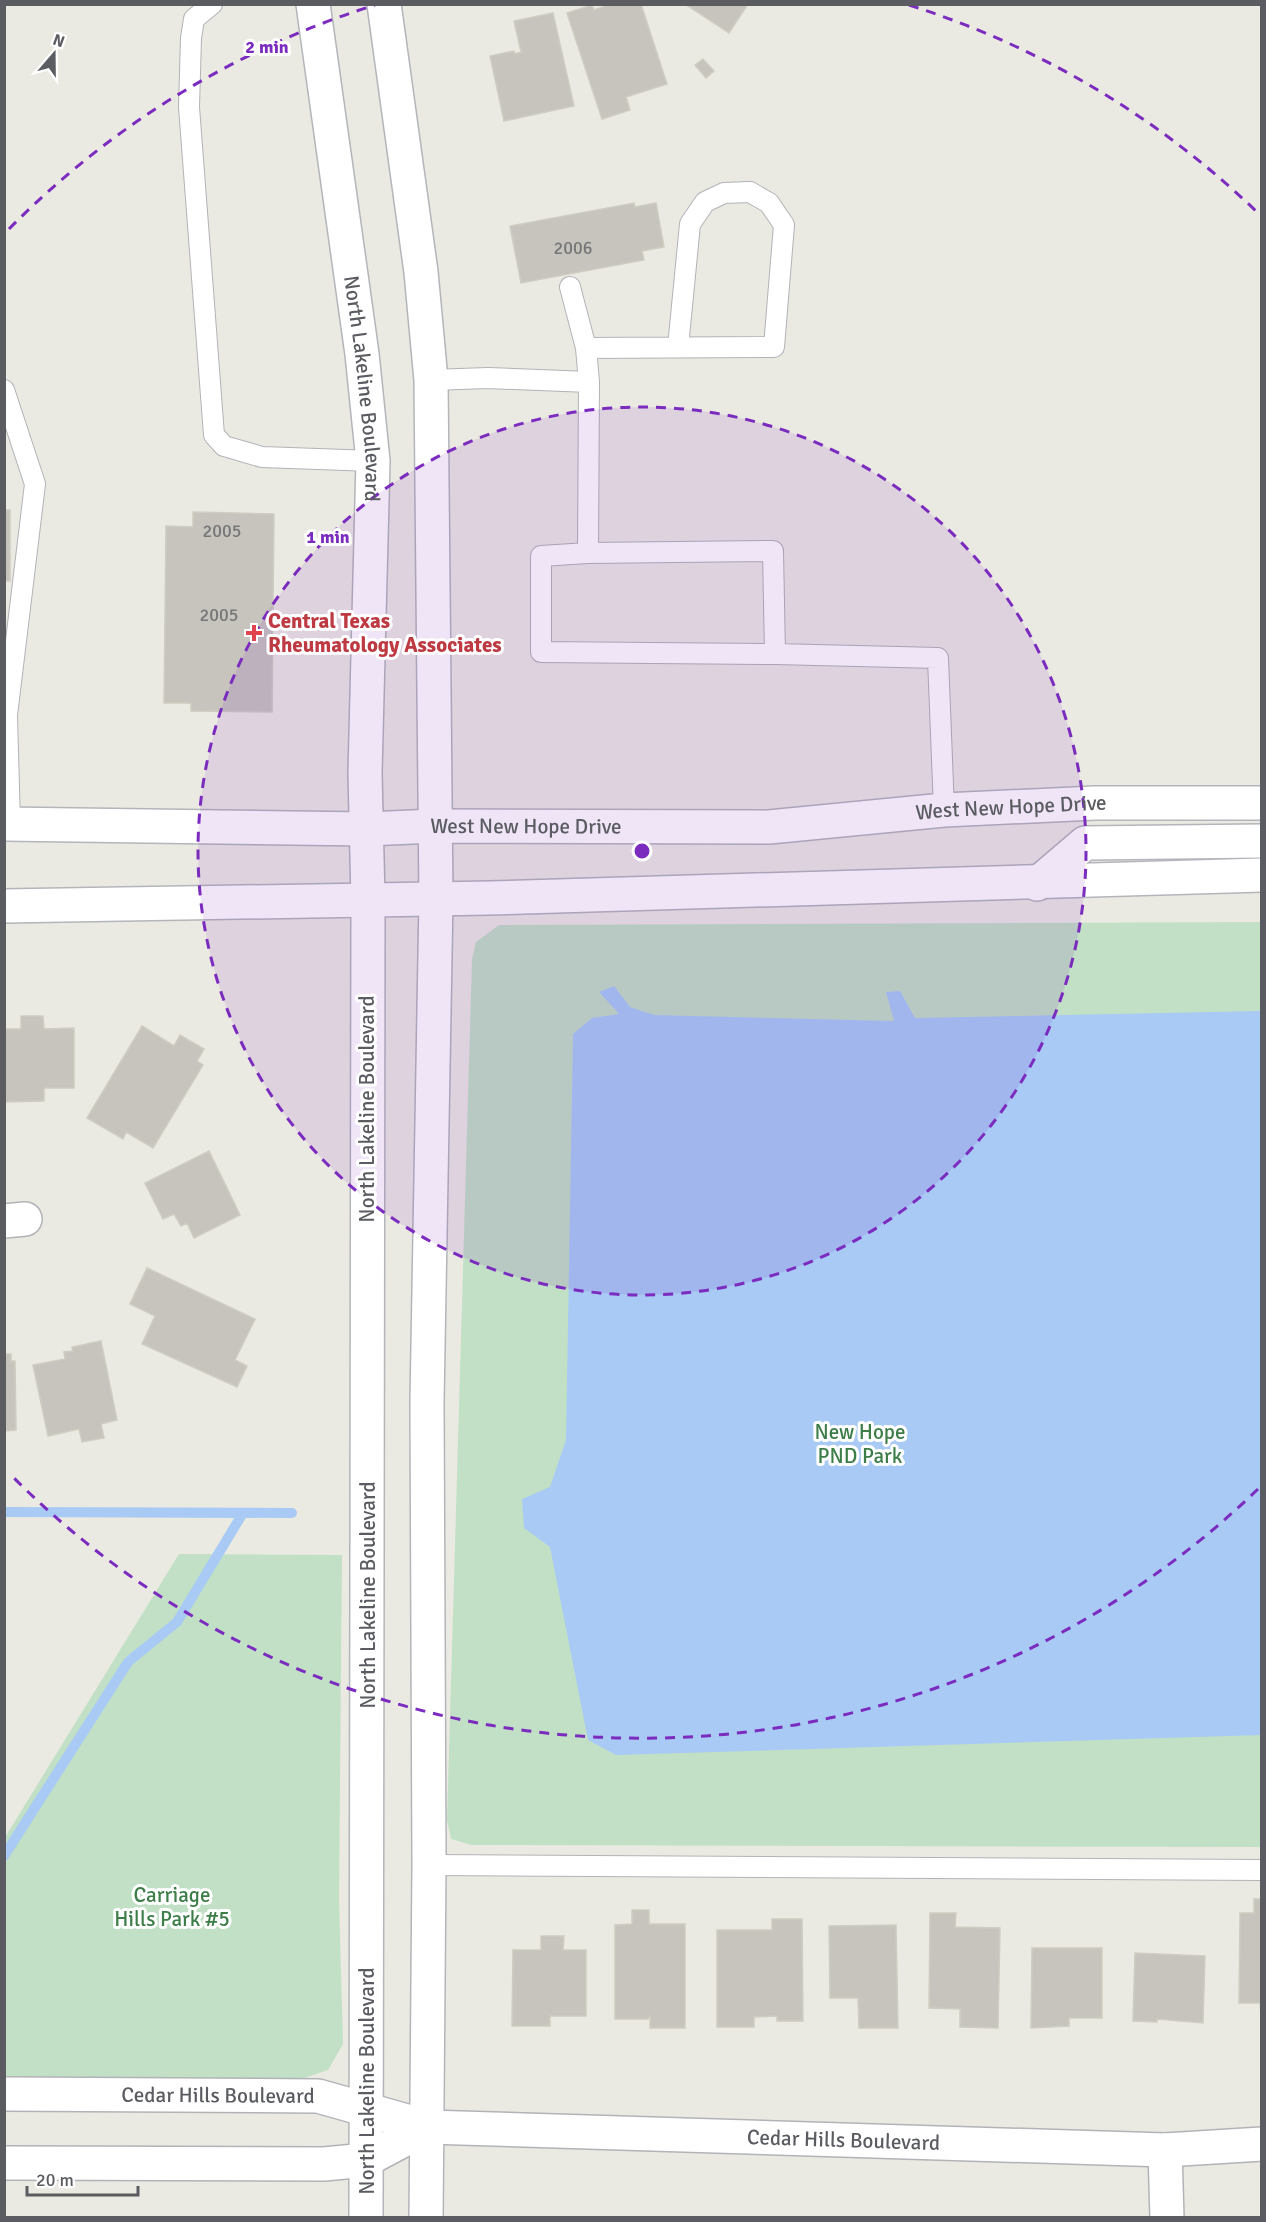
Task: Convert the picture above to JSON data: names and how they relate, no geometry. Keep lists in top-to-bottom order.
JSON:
{
  "streets": {
    "main road": ["North Lakeline Boulevard", "West New Hope Drive", "Cedar Hills Boulevard"]
  },
  "crossings": [
    ["North Lakeline Boulevard", "West New Hope Drive"],
    ["North Lakeline Boulevard", "Cedar Hills Boulevard"]
  ],
  "parks": ["New Hope PND Park", "Carriage Hills Park #5"],
  "places": {
    "health": ["Central Texas Rheumatology Associates"]
  },
  "house_numbers": ["2006", "2005", "2005"],
  "scale_bar": "20 m",
  "north": "top",
  "rings": ["2 min", "1 min"]
}
